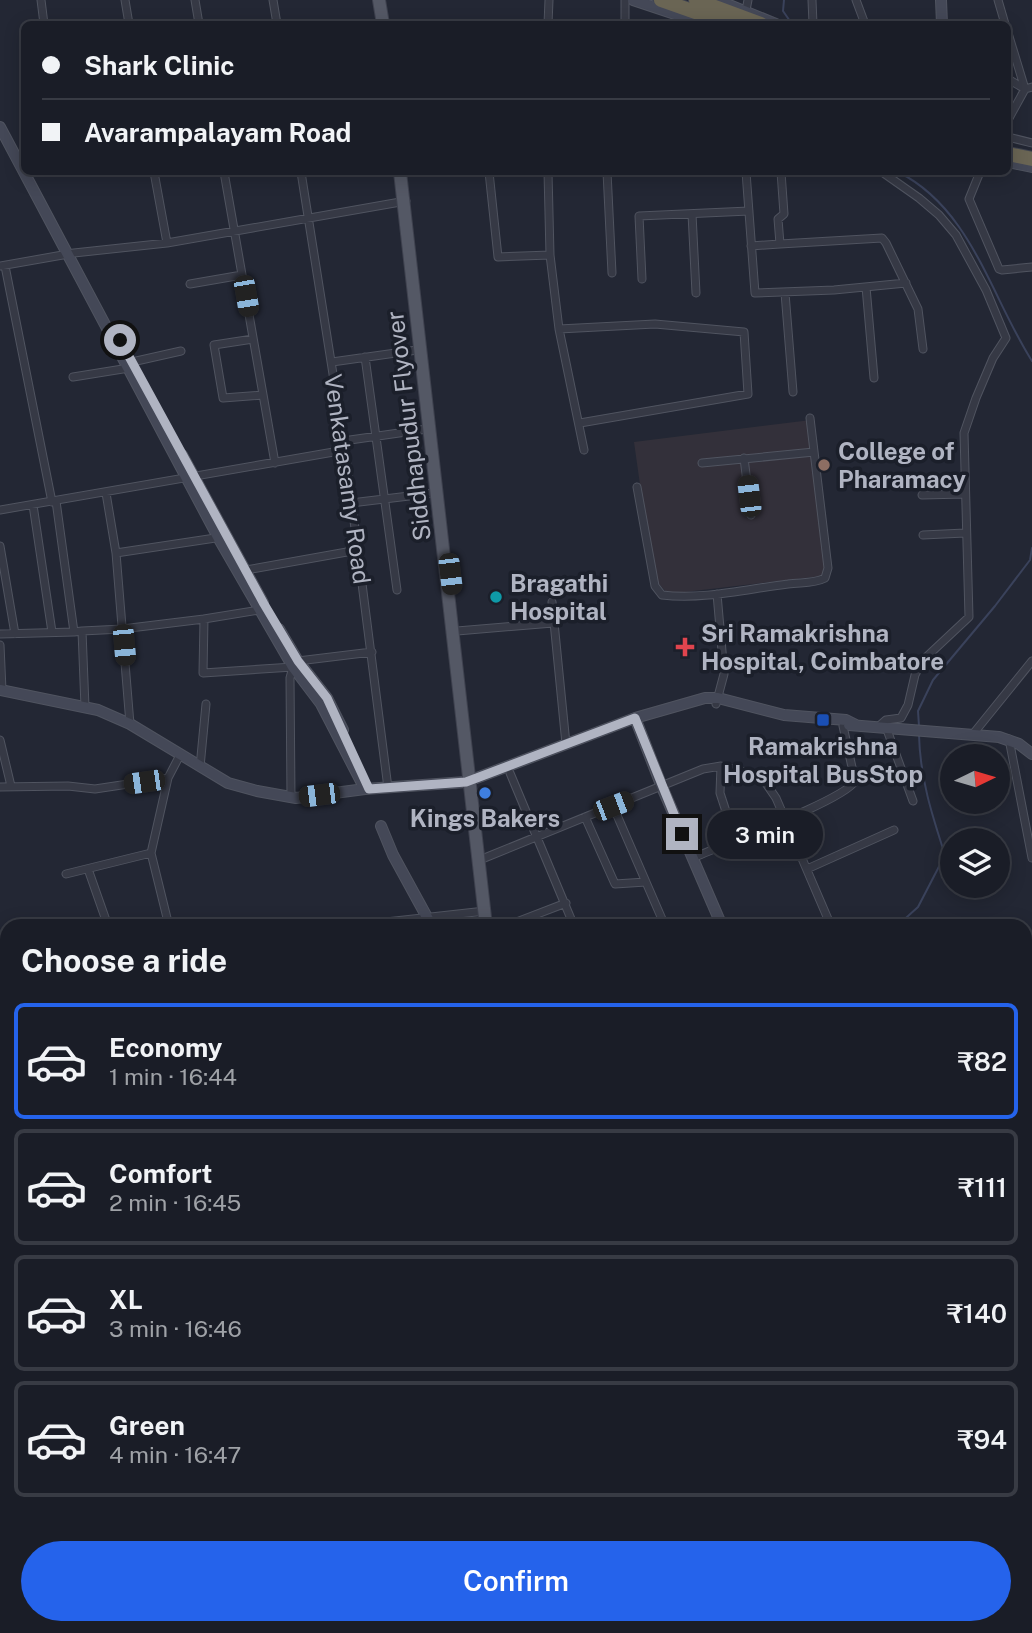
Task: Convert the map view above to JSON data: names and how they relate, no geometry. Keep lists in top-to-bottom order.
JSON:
{
  "streets": {
    "main road": ["Siddhapudur Flyover"],
    "street": ["Venkatasamy Road"]
  },
  "places": {
    "other": ["College of Pharamacy", "Bragathi Hospital", "Kings Bakers"],
    "health": ["Sri Ramakrishna Hospital, Coimbatore"],
    "transit": ["Ramakrishna Hospital BusStop"]
  },
  "north": "right",
  "page": {
    "banner": ["Shark Clinic", "Avarampalayam Road"],
    "bubble": "3 min",
    "heading": "Choose a ride",
    "list": [
      {
        "name": "Economy",
        "note": "1 min · 16:44",
        "value": "₹82"
      },
      {
        "name": "Comfort",
        "note": "2 min · 16:45",
        "value": "₹111"
      },
      {
        "name": "XL",
        "note": "3 min · 16:46",
        "value": "₹140"
      },
      {
        "name": "Green",
        "note": "4 min · 16:47",
        "value": "₹94"
      }
    ],
    "buttons": "Confirm"
  }
}
